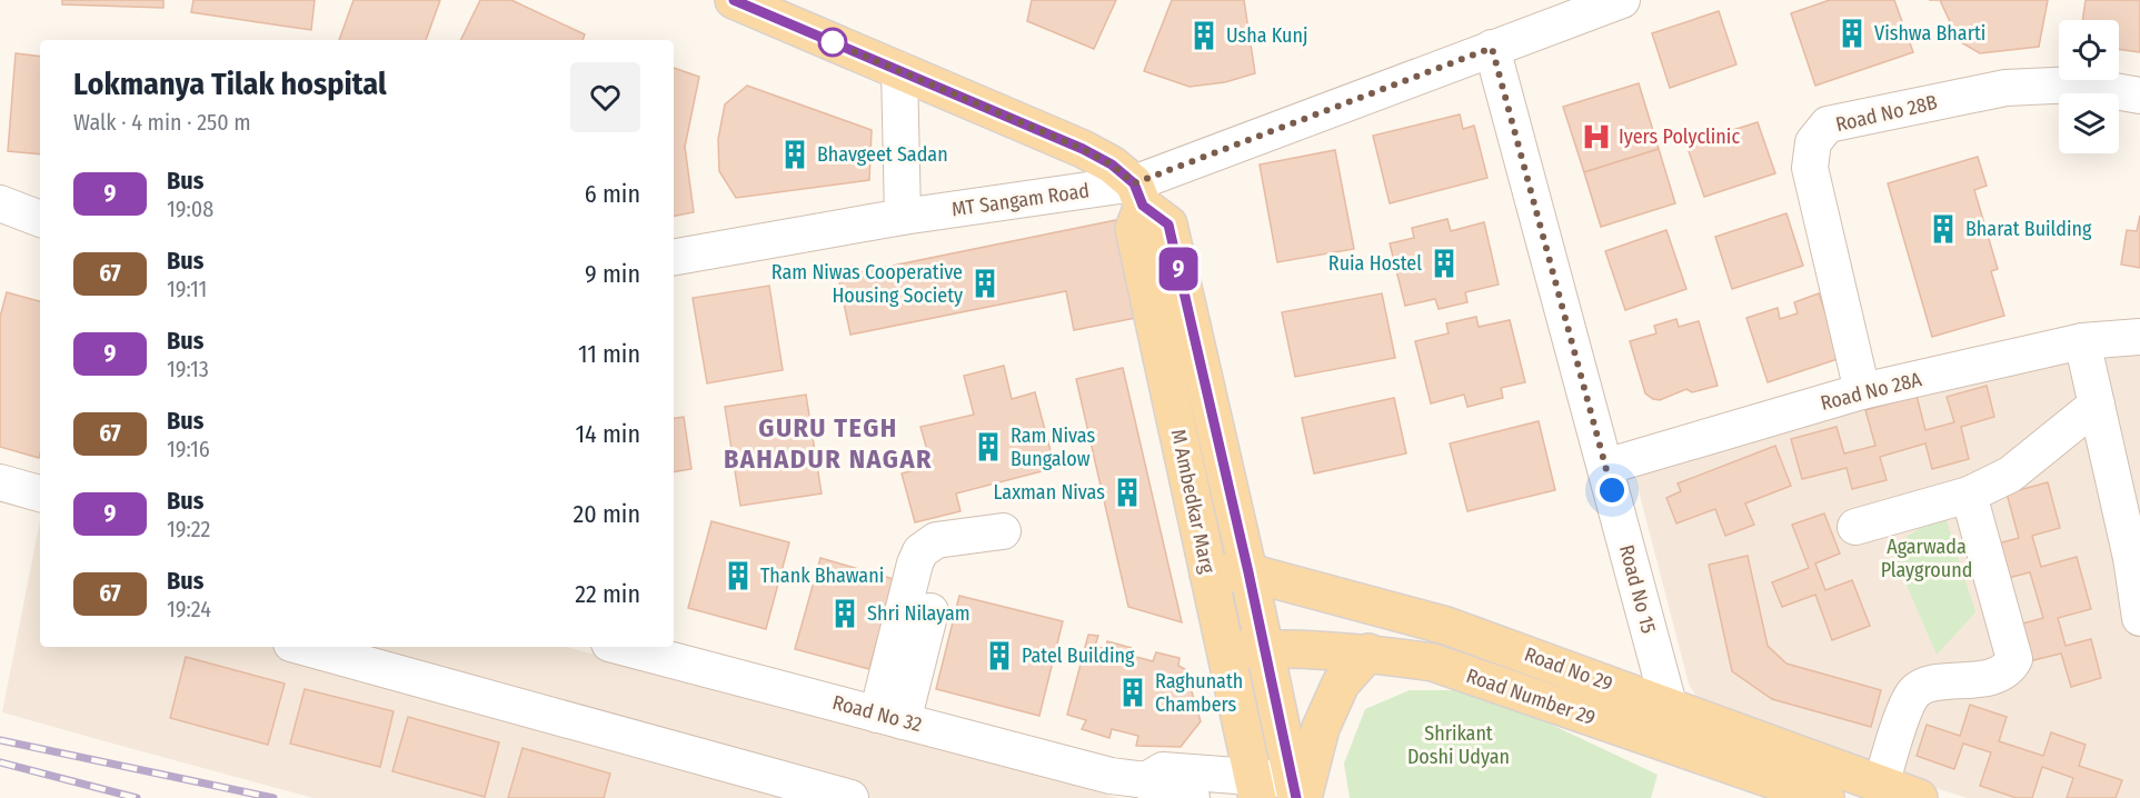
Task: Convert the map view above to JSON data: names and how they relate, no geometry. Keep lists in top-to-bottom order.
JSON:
{
  "streets": {
    "main road": ["M Ambedkar Marg", "Road No 29", "Road Number 29"],
    "street": [
      "Road No 28B",
      "MT Sangam Road",
      "Road No 28A",
      "Road No 15",
      "Road No 32"
    ]
  },
  "crossings": [
    ["Road No 28B", "Road No 28A"],
    ["MT Sangam Road", "M Ambedkar Marg"],
    ["MT Sangam Road", "Road No 15"],
    ["Road No 28A", "Road No 15"],
    ["M Ambedkar Marg", "Road No 29"],
    ["M Ambedkar Marg", "Road Number 29"],
    ["M Ambedkar Marg", "Road No 32"],
    ["Road No 15", "Road No 29"]
  ],
  "districts": ["GURU TEGH BAHADUR NAGAR"],
  "parks": ["Agarwada Playground", "Shrikant Doshi Udyan"],
  "places": {
    "building": [
      "Vishwa Bharti",
      "Usha Kunj",
      "Bhavgeet Sadan",
      "Bharat Building",
      "Ruia Hostel",
      "Ram Niwas Cooperative Housing Society",
      "Ram Nivas Bungalow",
      "Laxman Nivas",
      "Thank Bhawani",
      "Shri Nilayam",
      "Patel Building",
      "Raghunath Chambers"
    ],
    "hospital": ["Iyers Polyclinic"]
  },
  "lines": ["bus line 9"],
  "page": {
    "on_map": "9",
    "heading": ["Lokmanya Tilak hospital", "Walk · 4 min · 250 m"],
    "list": [
      {
        "mark": "9",
        "name": "Bus",
        "note": "19:08",
        "value": "6 min"
      },
      {
        "mark": "67",
        "name": "Bus",
        "note": "19:11",
        "value": "9 min"
      },
      {
        "mark": "9",
        "name": "Bus",
        "note": "19:13",
        "value": "11 min"
      },
      {
        "mark": "67",
        "name": "Bus",
        "note": "19:16",
        "value": "14 min"
      },
      {
        "mark": "9",
        "name": "Bus",
        "note": "19:22",
        "value": "20 min"
      },
      {
        "mark": "67",
        "name": "Bus",
        "note": "19:24",
        "value": "22 min"
      }
    ]
  }
}
